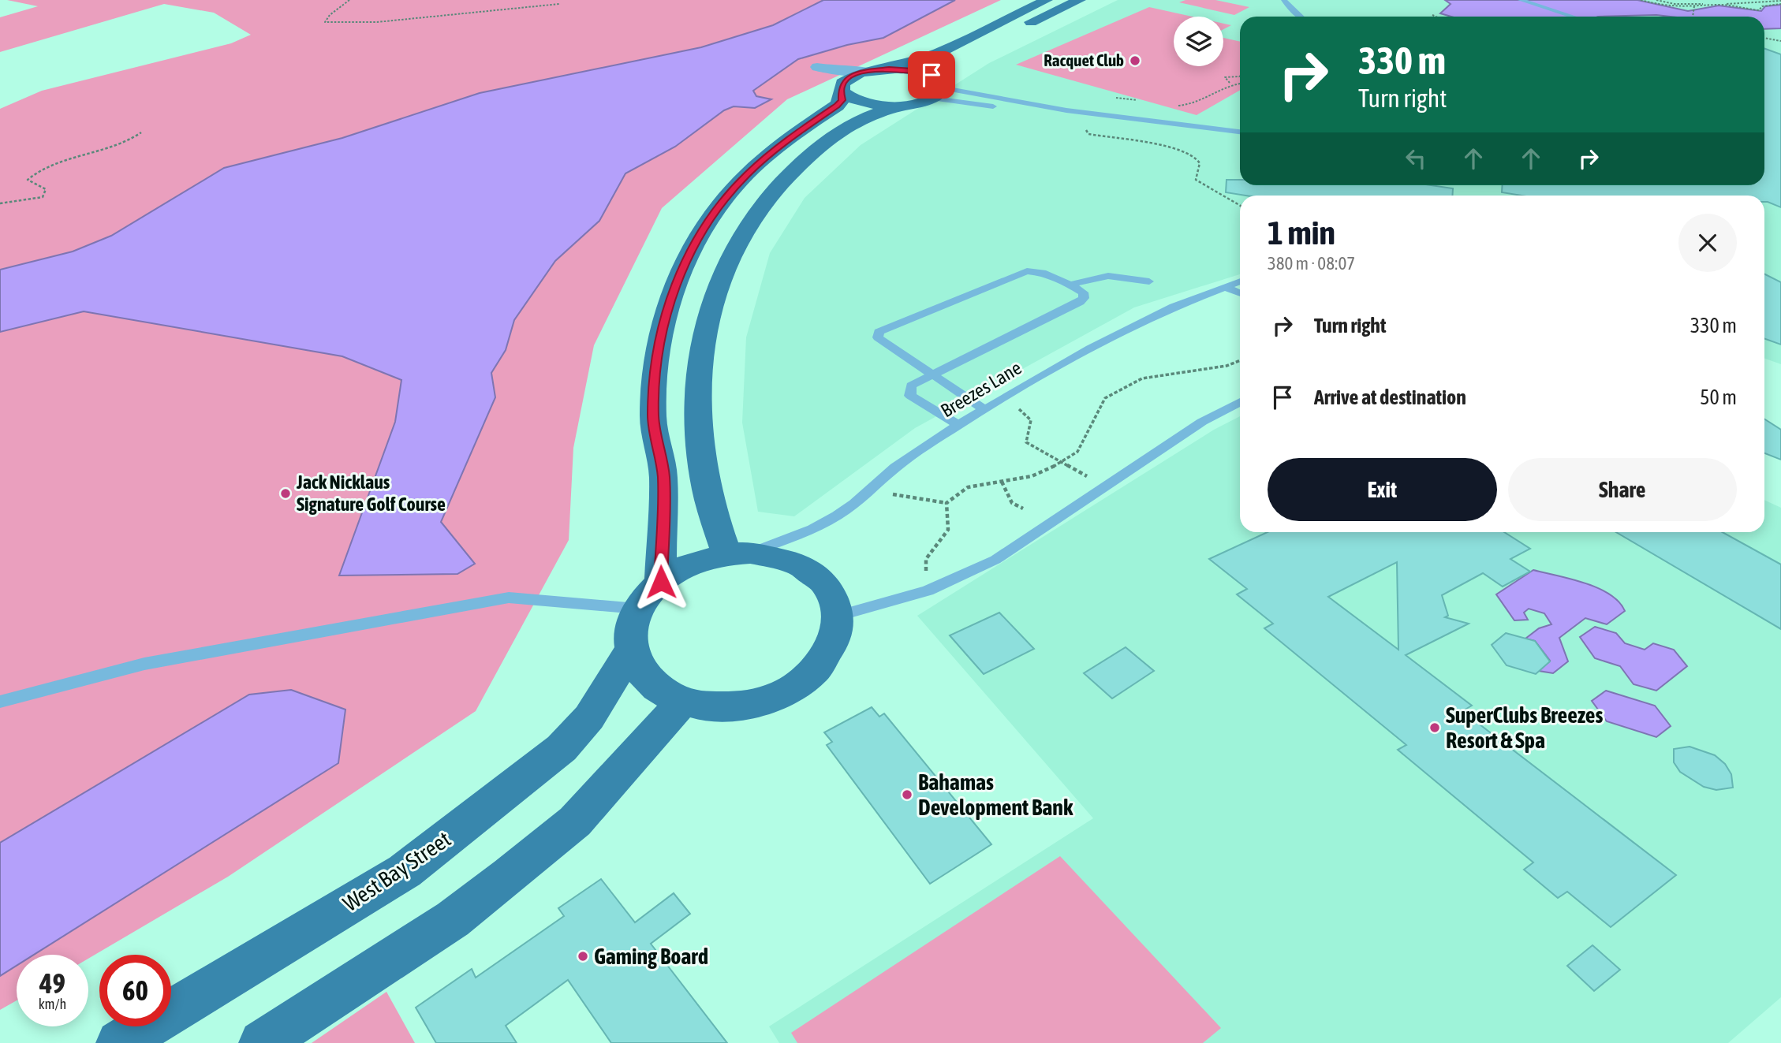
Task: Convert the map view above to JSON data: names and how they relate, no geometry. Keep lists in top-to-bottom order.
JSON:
{
  "streets": {
    "main road": ["West Bay Street"],
    "lane": ["Breezes Lane"]
  },
  "crossings": [
    ["Breezes Lane", "West Bay Street"]
  ],
  "places": [
    "Racquet Club",
    "Jack Nicklaus Signature Golf Course",
    "SuperClubs Breezes Resort & Spa",
    "Bahamas Development Bank",
    "Gaming Board"
  ],
  "page": {
    "turn": ["330 m", "Turn right"],
    "heading": ["1 min", "380 m · 08:07"],
    "list": [
      {
        "name": "Turn right",
        "value": "330 m"
      },
      {
        "name": "Arrive at destination",
        "value": "50 m"
      }
    ],
    "buttons": ["Exit", "Share"],
    "speed": "49 km/h",
    "limit": "60"
  }
}
